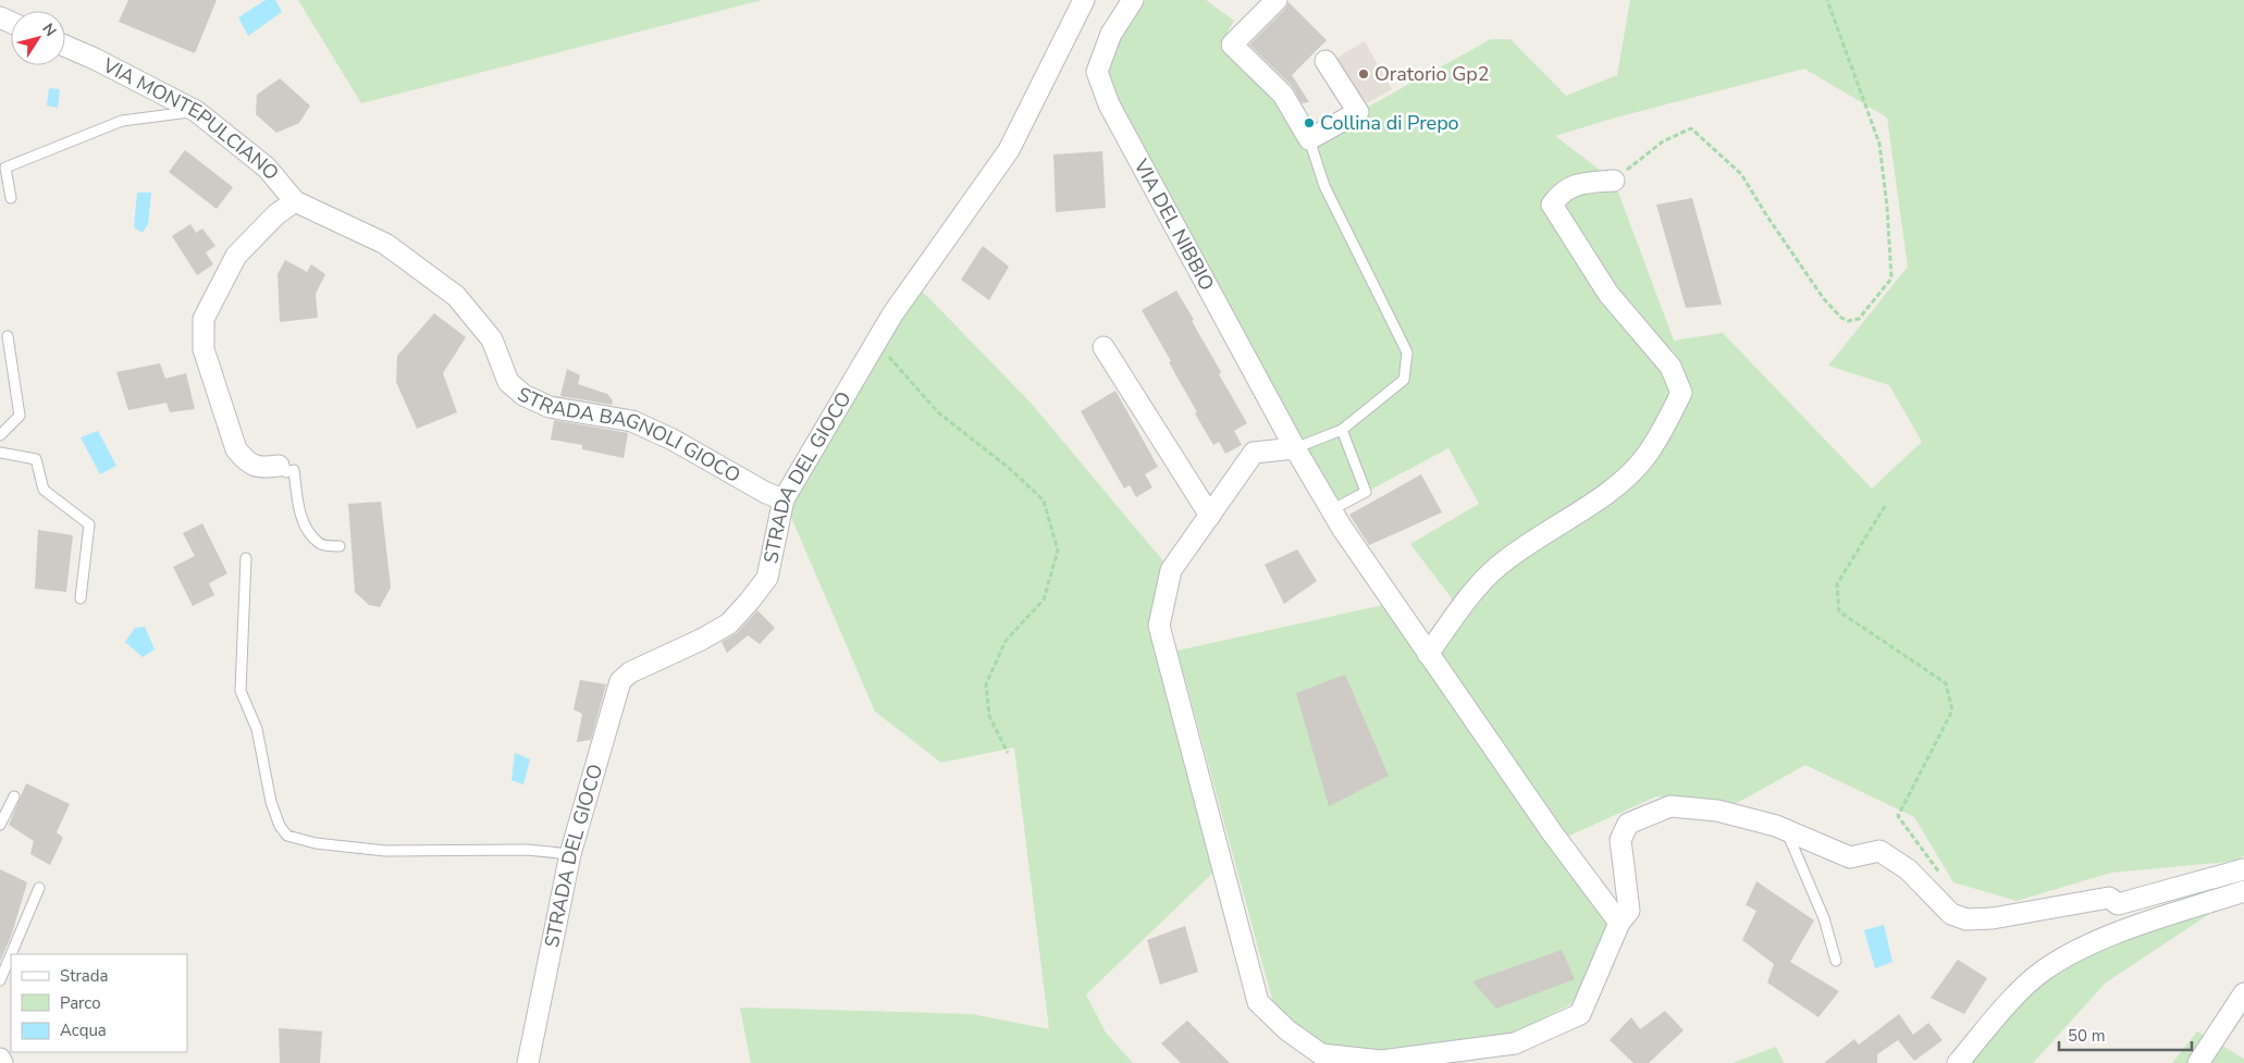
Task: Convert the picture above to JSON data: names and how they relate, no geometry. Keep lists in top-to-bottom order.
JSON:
{
  "streets": {
    "street": [
      "VIA MONTEPULCIANO",
      "VIA DEL NIBBIO",
      "STRADA BAGNOLI GIOCO",
      "STRADA DEL GIOCO"
    ]
  },
  "crossings": [
    ["VIA MONTEPULCIANO", "STRADA BAGNOLI GIOCO"],
    ["STRADA BAGNOLI GIOCO", "STRADA DEL GIOCO"]
  ],
  "places": ["Oratorio Gp2", "Collina di Prepo"],
  "legend": ["Strada", "Parco", "Acqua"],
  "scale_bar": "50 m",
  "north": "top right"
}
